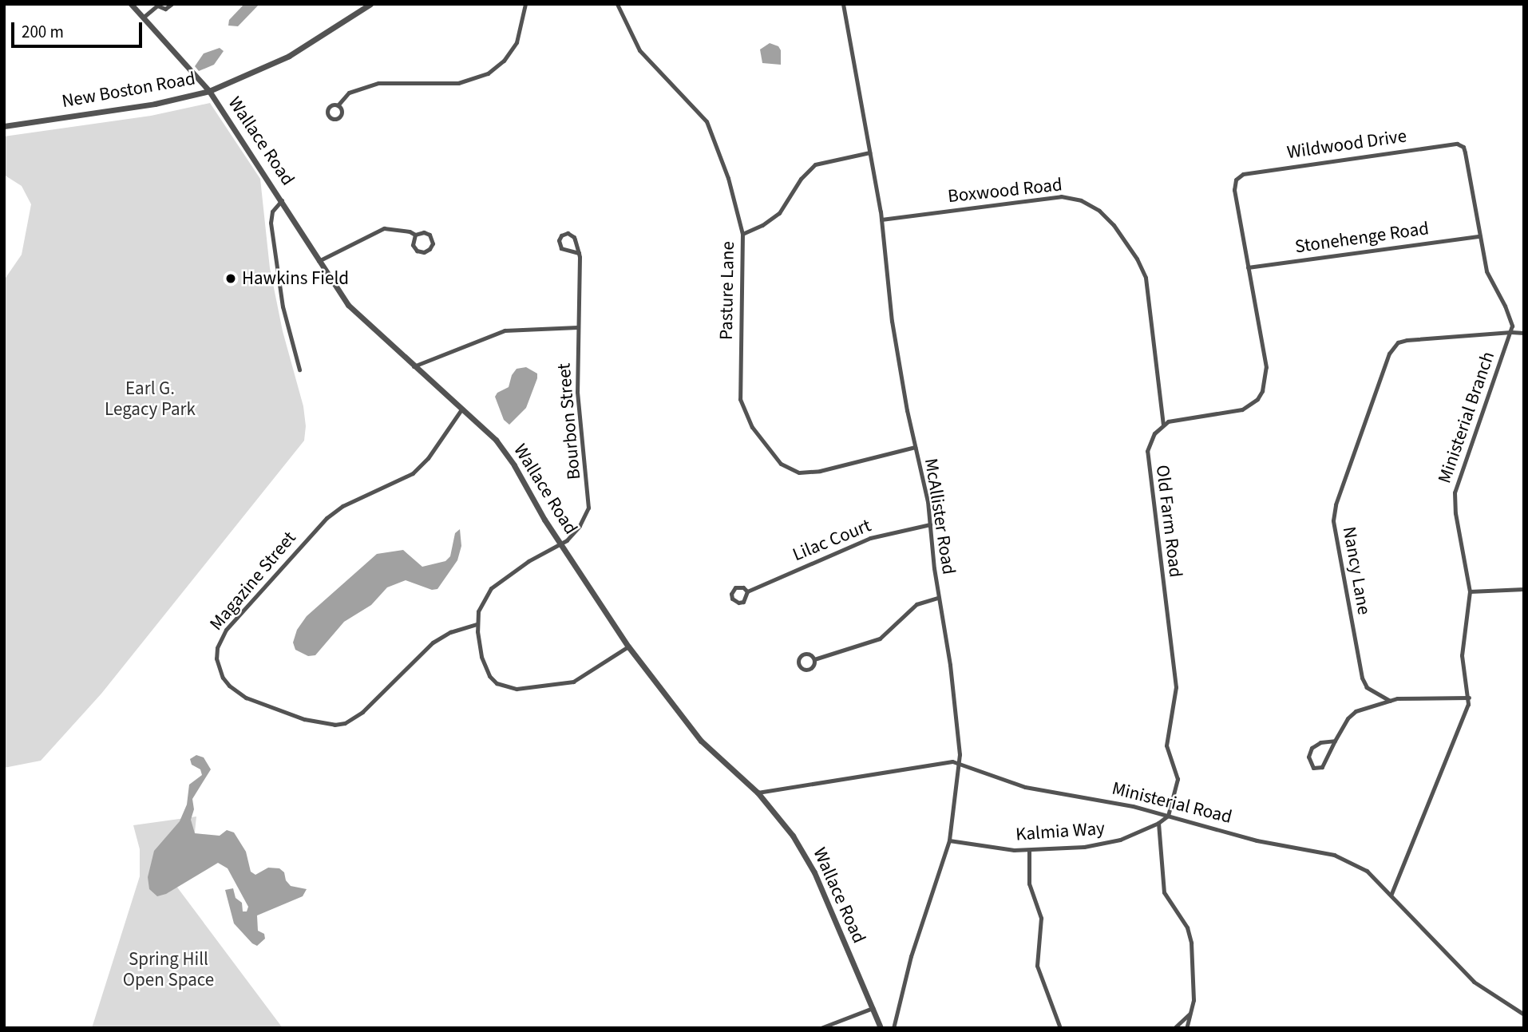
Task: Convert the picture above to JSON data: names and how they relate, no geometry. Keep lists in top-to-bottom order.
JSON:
{
  "streets": {
    "street": [
      "New Boston Road",
      "Wallace Road",
      "Wildwood Drive",
      "Boxwood Road",
      "Stonehenge Road",
      "Pasture Lane",
      "Ministerial Branch",
      "Bourbon Street",
      "McAllister Road",
      "Old Farm Road",
      "Lilac Court",
      "Nancy Lane",
      "Magazine Street",
      "Ministerial Road",
      "Kalmia Way"
    ]
  },
  "crossings": [
    ["New Boston Road", "Wallace Road"],
    ["Wallace Road", "Bourbon Street"],
    ["Wallace Road", "Magazine Street"],
    ["Wallace Road", "Ministerial Road"],
    ["Wildwood Drive", "Stonehenge Road"],
    ["Wildwood Drive", "Ministerial Branch"],
    ["Boxwood Road", "McAllister Road"],
    ["Boxwood Road", "Old Farm Road"],
    ["Stonehenge Road", "Ministerial Branch"],
    ["Pasture Lane", "McAllister Road"],
    ["Ministerial Branch", "Nancy Lane"],
    ["Bourbon Street", "Magazine Street"],
    ["McAllister Road", "Lilac Court"],
    ["McAllister Road", "Ministerial Road"],
    ["McAllister Road", "Kalmia Way"],
    ["Old Farm Road", "Ministerial Road"],
    ["Old Farm Road", "Kalmia Way"],
    ["Ministerial Road", "Kalmia Way"]
  ],
  "parks": ["Earl G. Legacy Park", "Spring Hill Open Space"],
  "places": ["Hawkins Field"],
  "scale_bar": "200 m"
}
